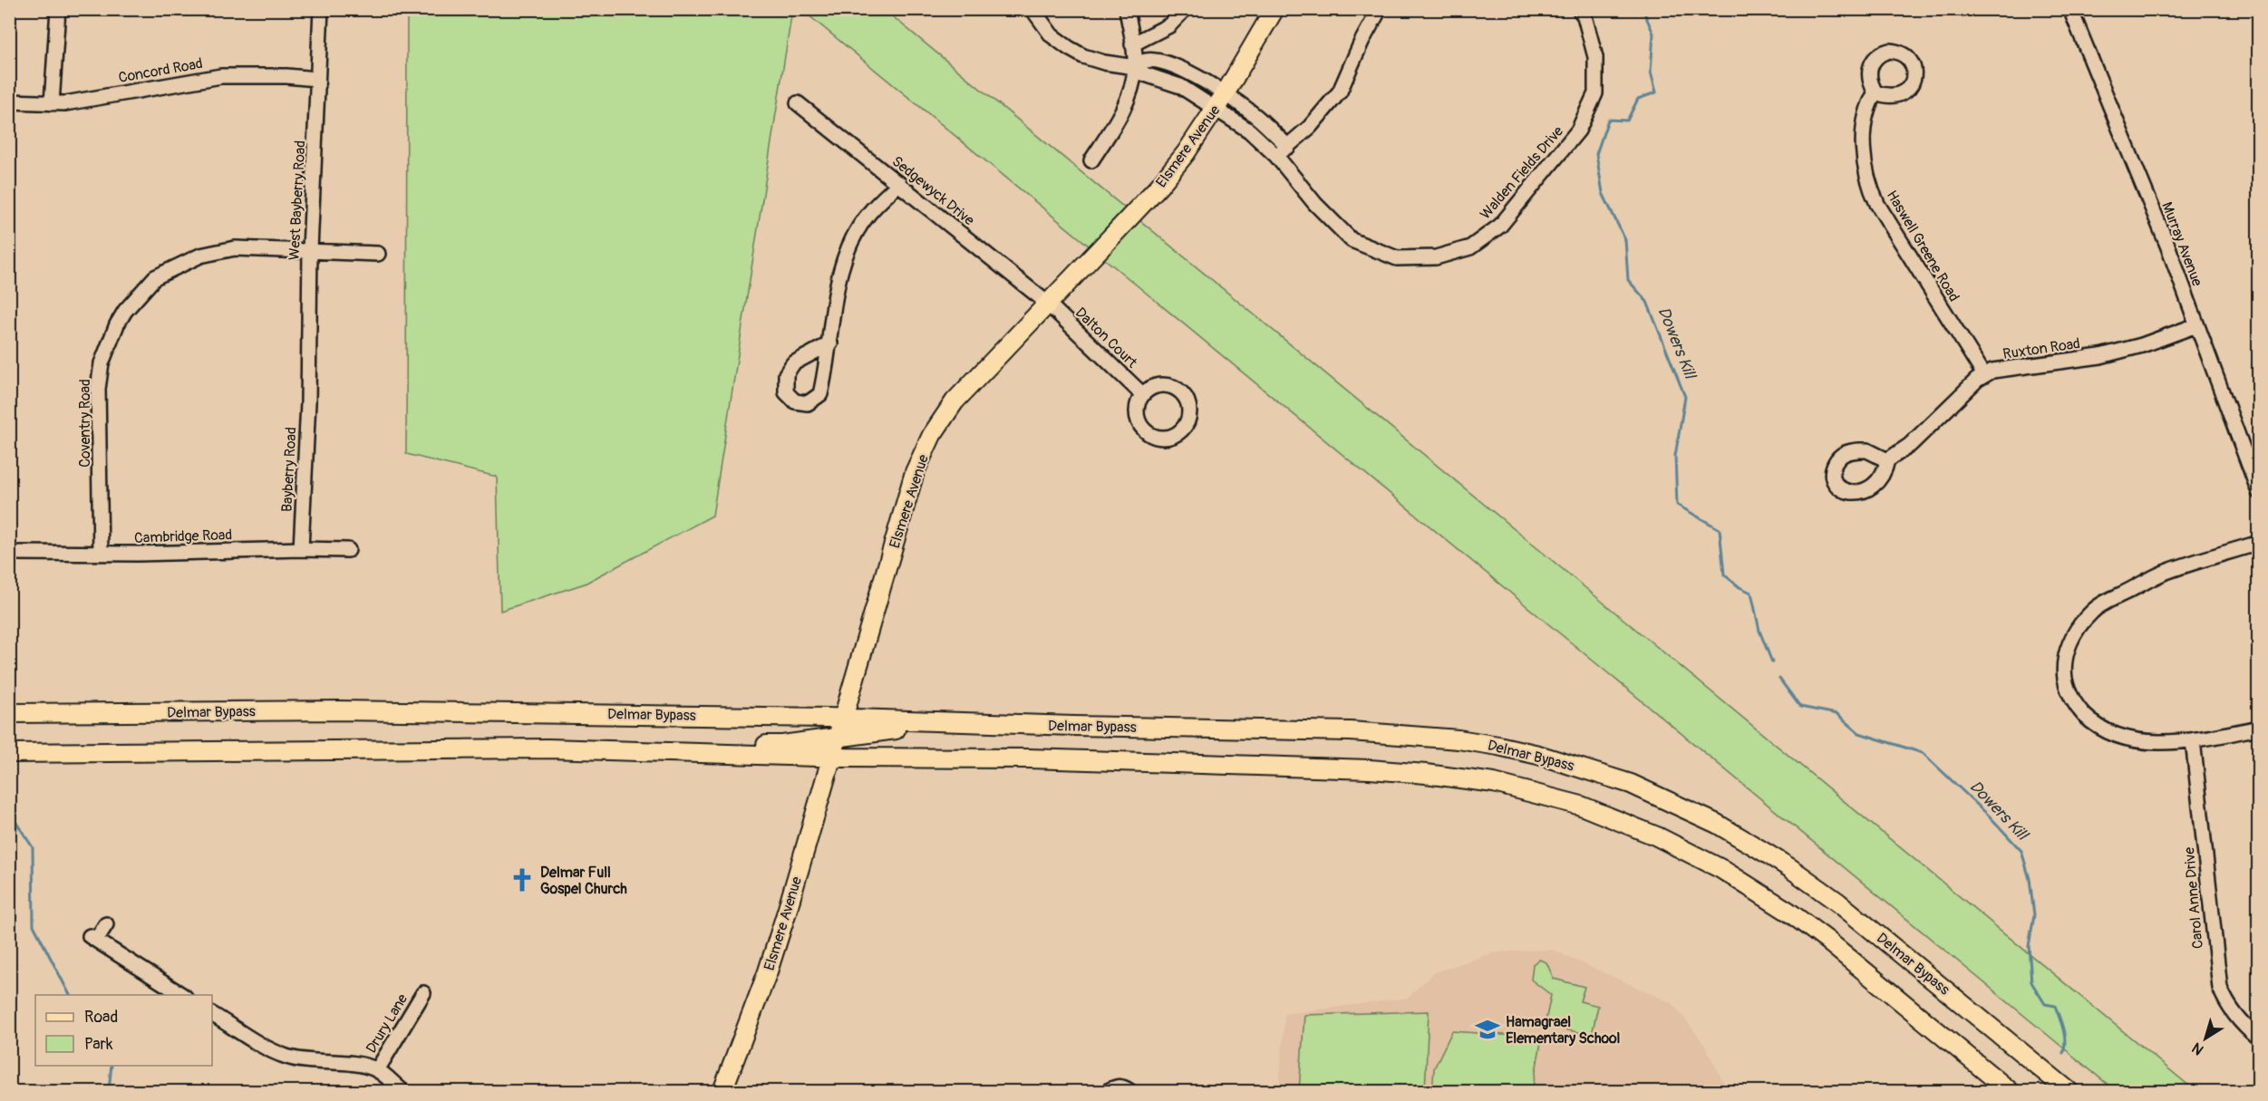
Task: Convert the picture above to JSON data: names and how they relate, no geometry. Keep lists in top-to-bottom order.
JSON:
{
  "streets": {
    "main road": ["Elsmere Avenue", "Delmar Bypass"],
    "street": [
      "Concord Road",
      "Walden Fields Drive",
      "Sedgewyck Drive",
      "West Bayberry Road",
      "Murray Avenue",
      "Haswell Greene Road",
      "Dalton Court",
      "Ruxton Road",
      "Coventry Road",
      "Bayberry Road",
      "Cambridge Road",
      "Carol Anne Drive",
      "Drury Lane"
    ]
  },
  "crossings": [
    ["Concord Road", "West Bayberry Road"],
    ["Elsmere Avenue", "Walden Fields Drive"],
    ["Elsmere Avenue", "Sedgewyck Drive"],
    ["Elsmere Avenue", "Dalton Court"],
    ["Elsmere Avenue", "Delmar Bypass"],
    ["Sedgewyck Drive", "Dalton Court"],
    ["West Bayberry Road", "Coventry Road"],
    ["West Bayberry Road", "Bayberry Road"],
    ["Murray Avenue", "Ruxton Road"],
    ["Haswell Greene Road", "Ruxton Road"],
    ["Coventry Road", "Cambridge Road"],
    ["Bayberry Road", "Cambridge Road"]
  ],
  "water": ["Dowers Kill"],
  "places": {
    "church": ["Delmar Full Gospel Church"],
    "school or university": ["Hamagrael Elementary School"]
  },
  "legend": ["Road", "Park"],
  "north": "bottom left"
}
